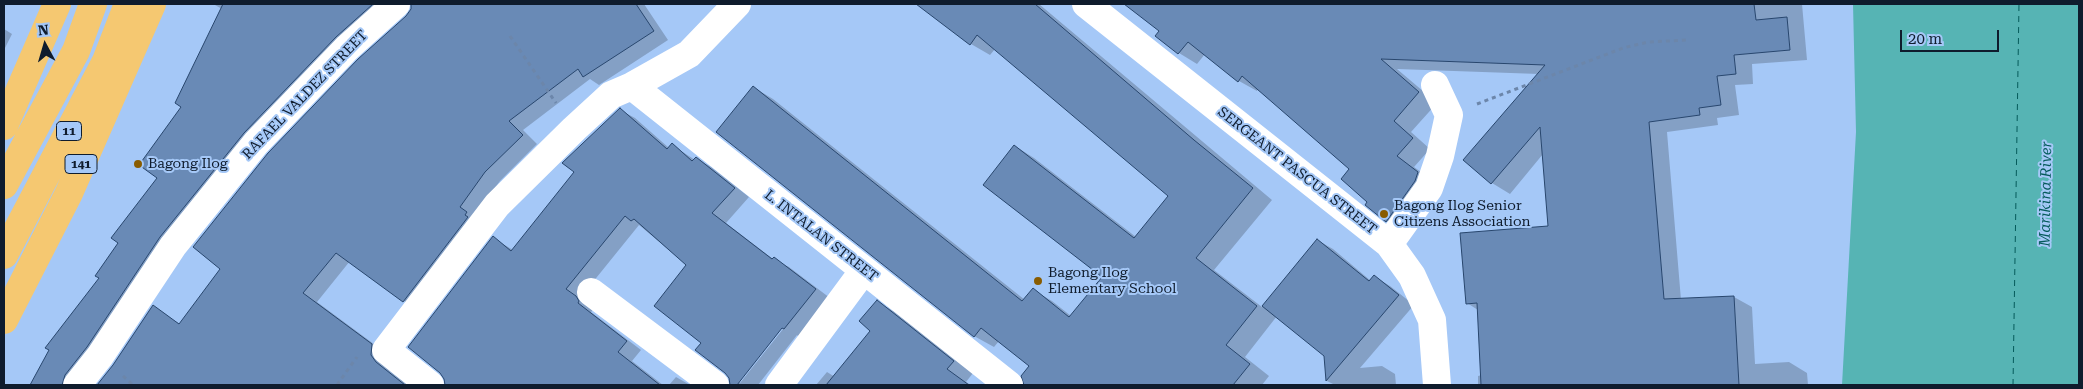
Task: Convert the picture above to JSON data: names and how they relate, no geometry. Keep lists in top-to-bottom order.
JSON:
{
  "streets": {
    "main road": ["11", "141"],
    "street": ["RAFAEL VALDEZ STREET", "SERGEANT PASCUA STREET", "L. INTALAN STREET"]
  },
  "water": ["Marikina River"],
  "places": ["Bagong Ilog", "Bagong Ilog Senior Citizens Association", "Bagong Ilog Elementary School"],
  "scale_bar": "20 m",
  "north": "top"
}
